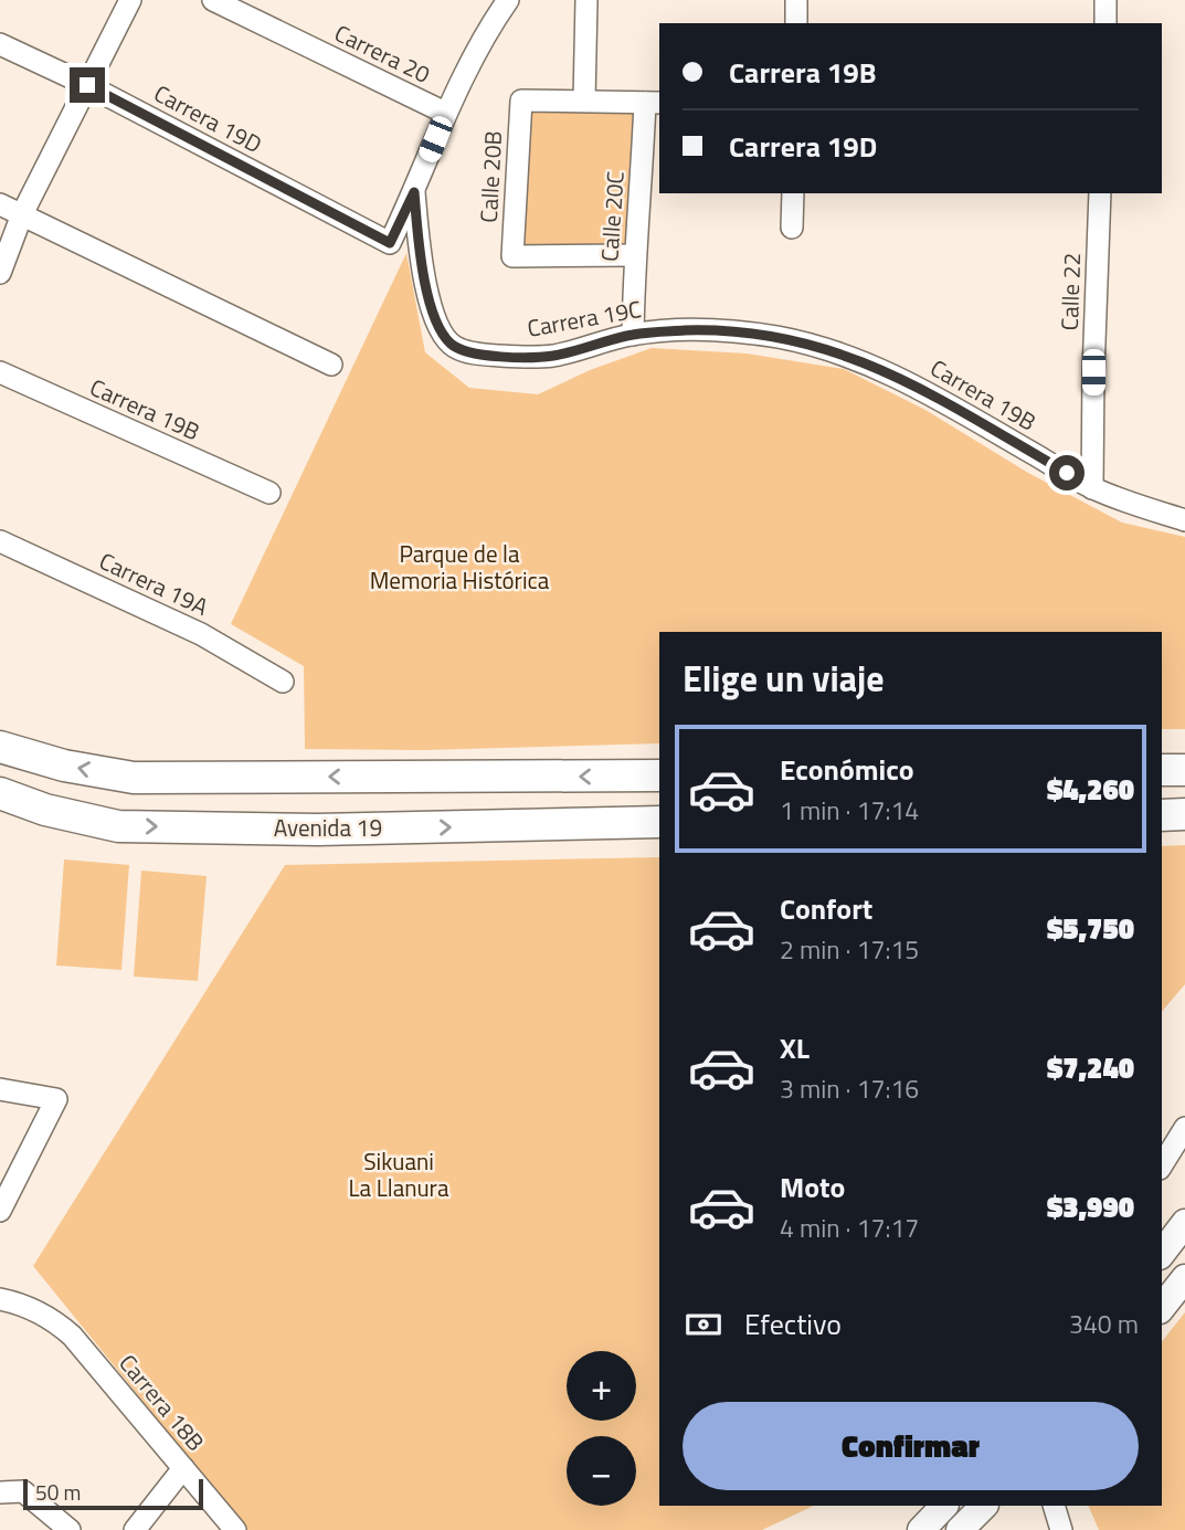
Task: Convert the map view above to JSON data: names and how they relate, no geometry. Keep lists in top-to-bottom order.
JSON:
{
  "streets": {
    "main road": ["Avenida 19"],
    "street": [
      "Carrera 20",
      "Carrera 19D",
      "Calle 20B",
      "Calle 20C",
      "Calle 22",
      "Carrera 19C",
      "Carrera 19B",
      "Carrera 19A",
      "Carrera 18B"
    ]
  },
  "crossings": [
    ["Carrera 19D", "Carrera 19C"],
    ["Calle 20B", "Calle 20C"],
    ["Calle 20C", "Carrera 19C"],
    ["Calle 22", "Carrera 19B"],
    ["Carrera 19C", "Carrera 19B"]
  ],
  "parks": ["Parque de la Memoria Histórica", "Sikuani La Llanura"],
  "scale_bar": "50 m",
  "page": {
    "banner": ["Carrera 19B", "Carrera 19D"],
    "heading": "Elige un viaje",
    "list": [
      {
        "name": "Económico",
        "note": "1 min · 17:14",
        "value": "$4,260"
      },
      {
        "name": "Confort",
        "note": "2 min · 17:15",
        "value": "$5,750"
      },
      {
        "name": "XL",
        "note": "3 min · 17:16",
        "value": "$7,240"
      },
      {
        "name": "Moto",
        "note": "4 min · 17:17",
        "value": "$3,990"
      }
    ],
    "pay": ["Efectivo", "340 m"],
    "map_buttons": ["+", "−"],
    "buttons": "Confirmar",
    "scale": "50 m"
  }
}
